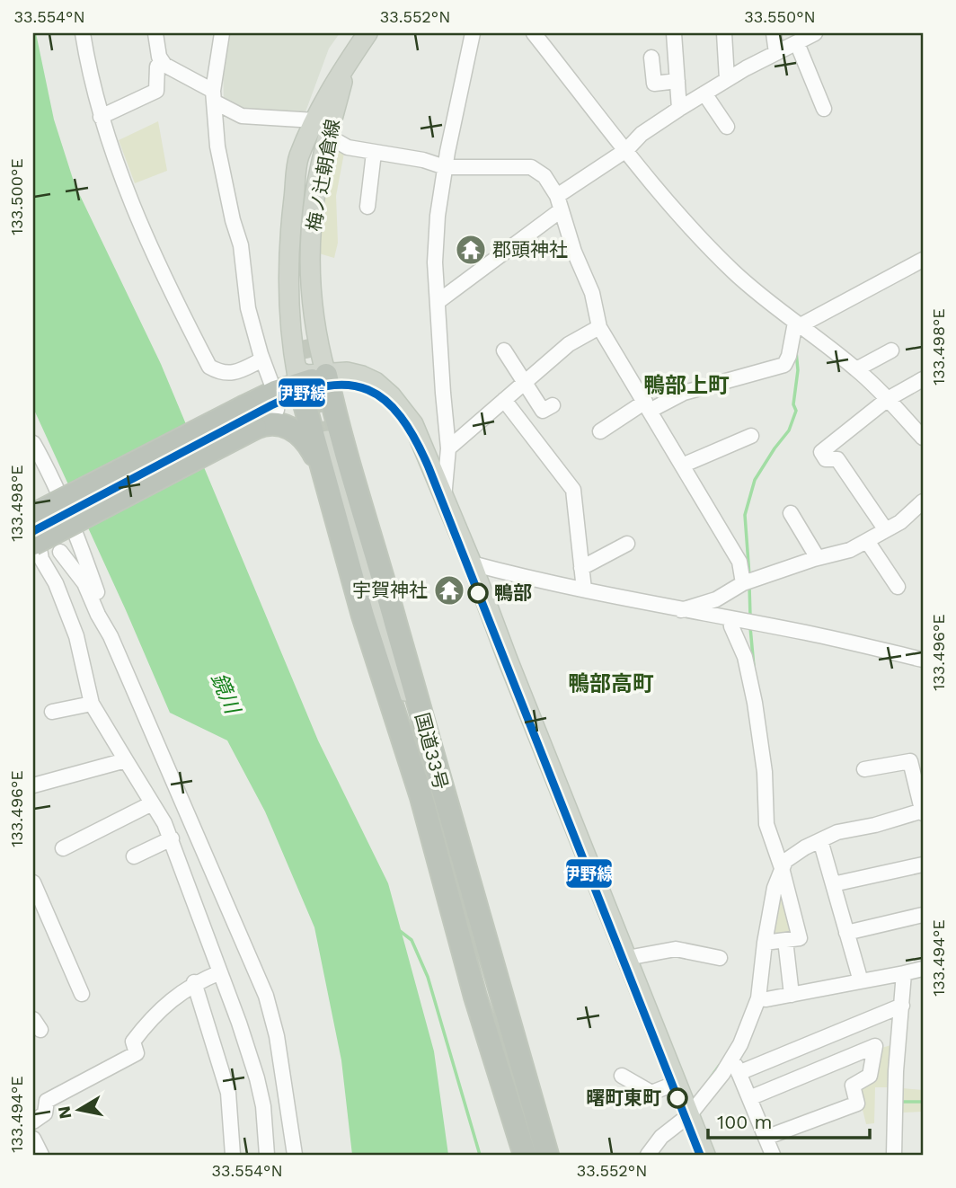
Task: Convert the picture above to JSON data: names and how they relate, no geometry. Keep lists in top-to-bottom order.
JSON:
{
  "streets": {
    "highway": ["国道33号"],
    "main road": ["梅ノ辻朝倉線"]
  },
  "crossings": [
    ["梅ノ辻朝倉線", "国道33号"]
  ],
  "districts": ["鴨部上町", "鴨部高町"],
  "water": ["鏡川"],
  "places": {
    "temple": ["郡頭神社", "宇賀神社"],
    "other": ["鴨部", "曙町東町"]
  },
  "lines": ["transit line 伊野線"],
  "scale_bar": "100 m",
  "north": "left",
  "coordinates": [
    "33.554°N",
    "33.552°N",
    "33.550°N",
    "133.500°E",
    "133.498°E",
    "133.496°E",
    "133.494°E"
  ]
}
